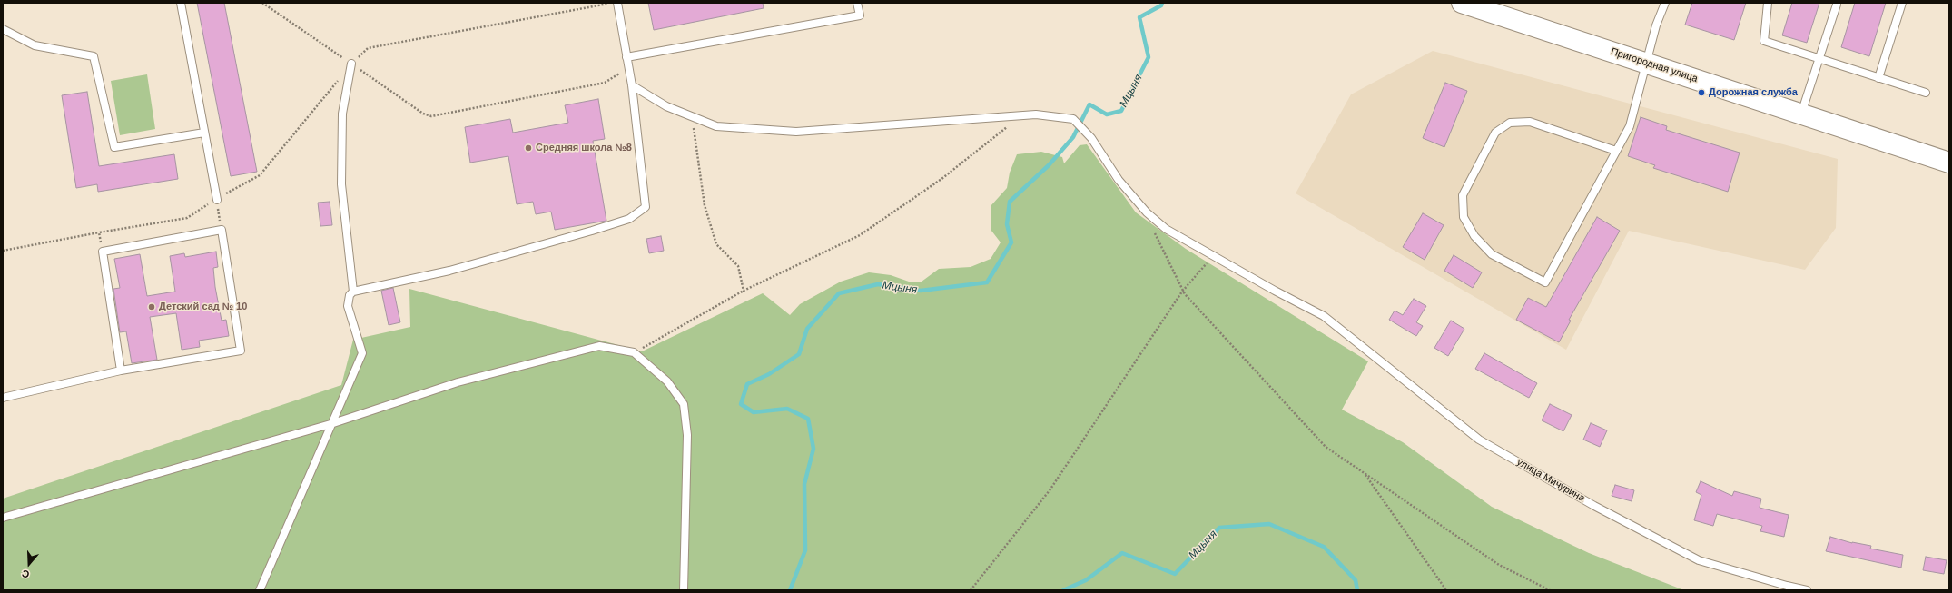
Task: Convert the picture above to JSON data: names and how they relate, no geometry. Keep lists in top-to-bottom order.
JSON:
{
  "streets": {
    "street": ["Пригородная улица"],
    "lane": ["улица Мичурина"]
  },
  "water": ["Мцыня"],
  "places": ["Дорожная служба", "Средняя школа №8", "Детский сад № 10"],
  "north": "bottom"
}
